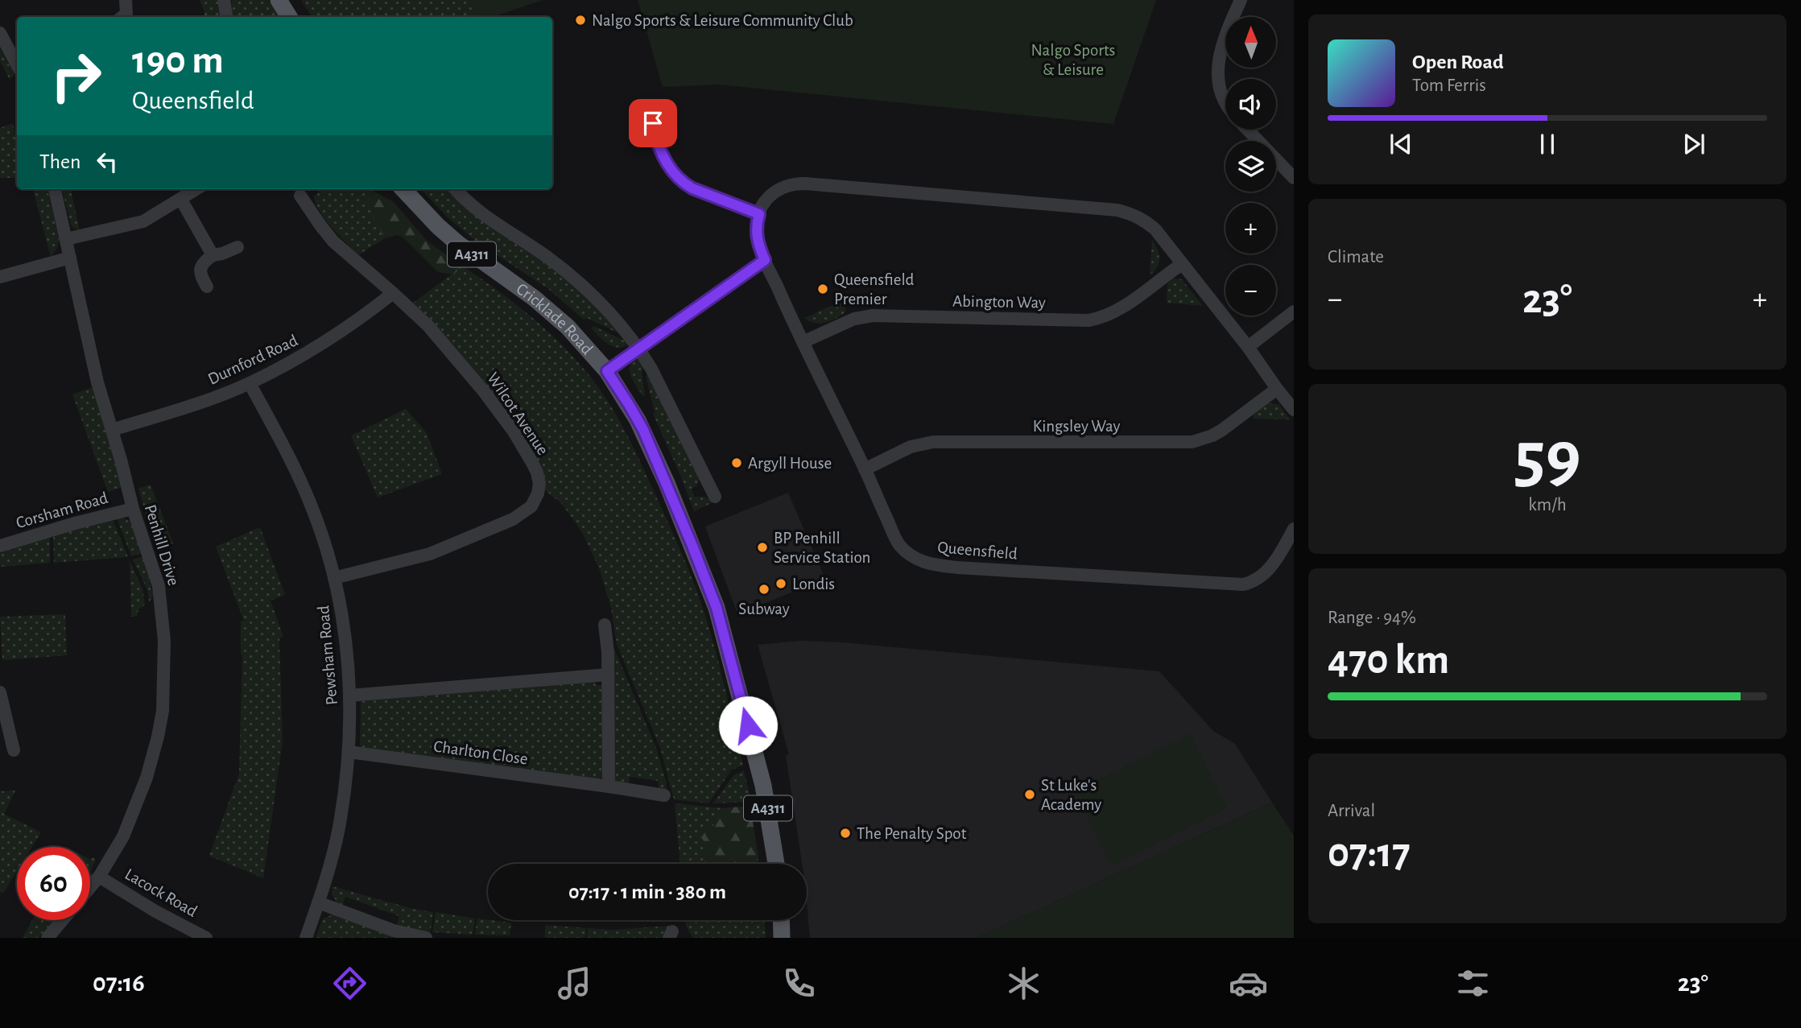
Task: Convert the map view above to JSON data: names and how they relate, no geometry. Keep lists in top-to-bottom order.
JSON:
{
  "streets": {
    "main road": ["A4311", "Cricklade Road"],
    "street": [
      "Abington Way",
      "Durnford Road",
      "Wilcot Avenue",
      "Kingsley Way",
      "Corsham Road",
      "Penhill Drive",
      "Queensfield",
      "Pewsham Road",
      "Charlton Close",
      "Lacock Road"
    ]
  },
  "crossings": [
    ["Abington Way", "Queensfield"],
    ["Durnford Road", "Wilcot Avenue"],
    ["Durnford Road", "Penhill Drive"],
    ["Durnford Road", "Pewsham Road"],
    ["Wilcot Avenue", "Pewsham Road"],
    ["Kingsley Way", "Queensfield"],
    ["Corsham Road", "Penhill Drive"],
    ["Penhill Drive", "Lacock Road"],
    ["Pewsham Road", "Charlton Close"]
  ],
  "parks": ["Nalgo Sports & Leisure"],
  "places": [
    "Nalgo Sports & Leisure Community Club",
    "Queensfield Premier",
    "Argyll House",
    "BP Penhill Service Station",
    "Londis",
    "Subway",
    "St Luke's Academy",
    "The Penalty Spot"
  ],
  "north": "top",
  "page": {
    "map_buttons": ["+", "−"],
    "turn": ["190 m", "Queensfield"],
    "song": ["Open Road", "Tom Ferris"],
    "then": "Then",
    "tile": [
      "Climate",
      ["59", "km/h"],
      ["Range · 94%", "470 km"],
      ["Arrival", "07:17"]
    ],
    "heat": ["−", "23°", "+"],
    "limit": "60",
    "trip": "07:17 · 1 min · 380 m",
    "tabs": ["07:16", "23°"]
  }
}
